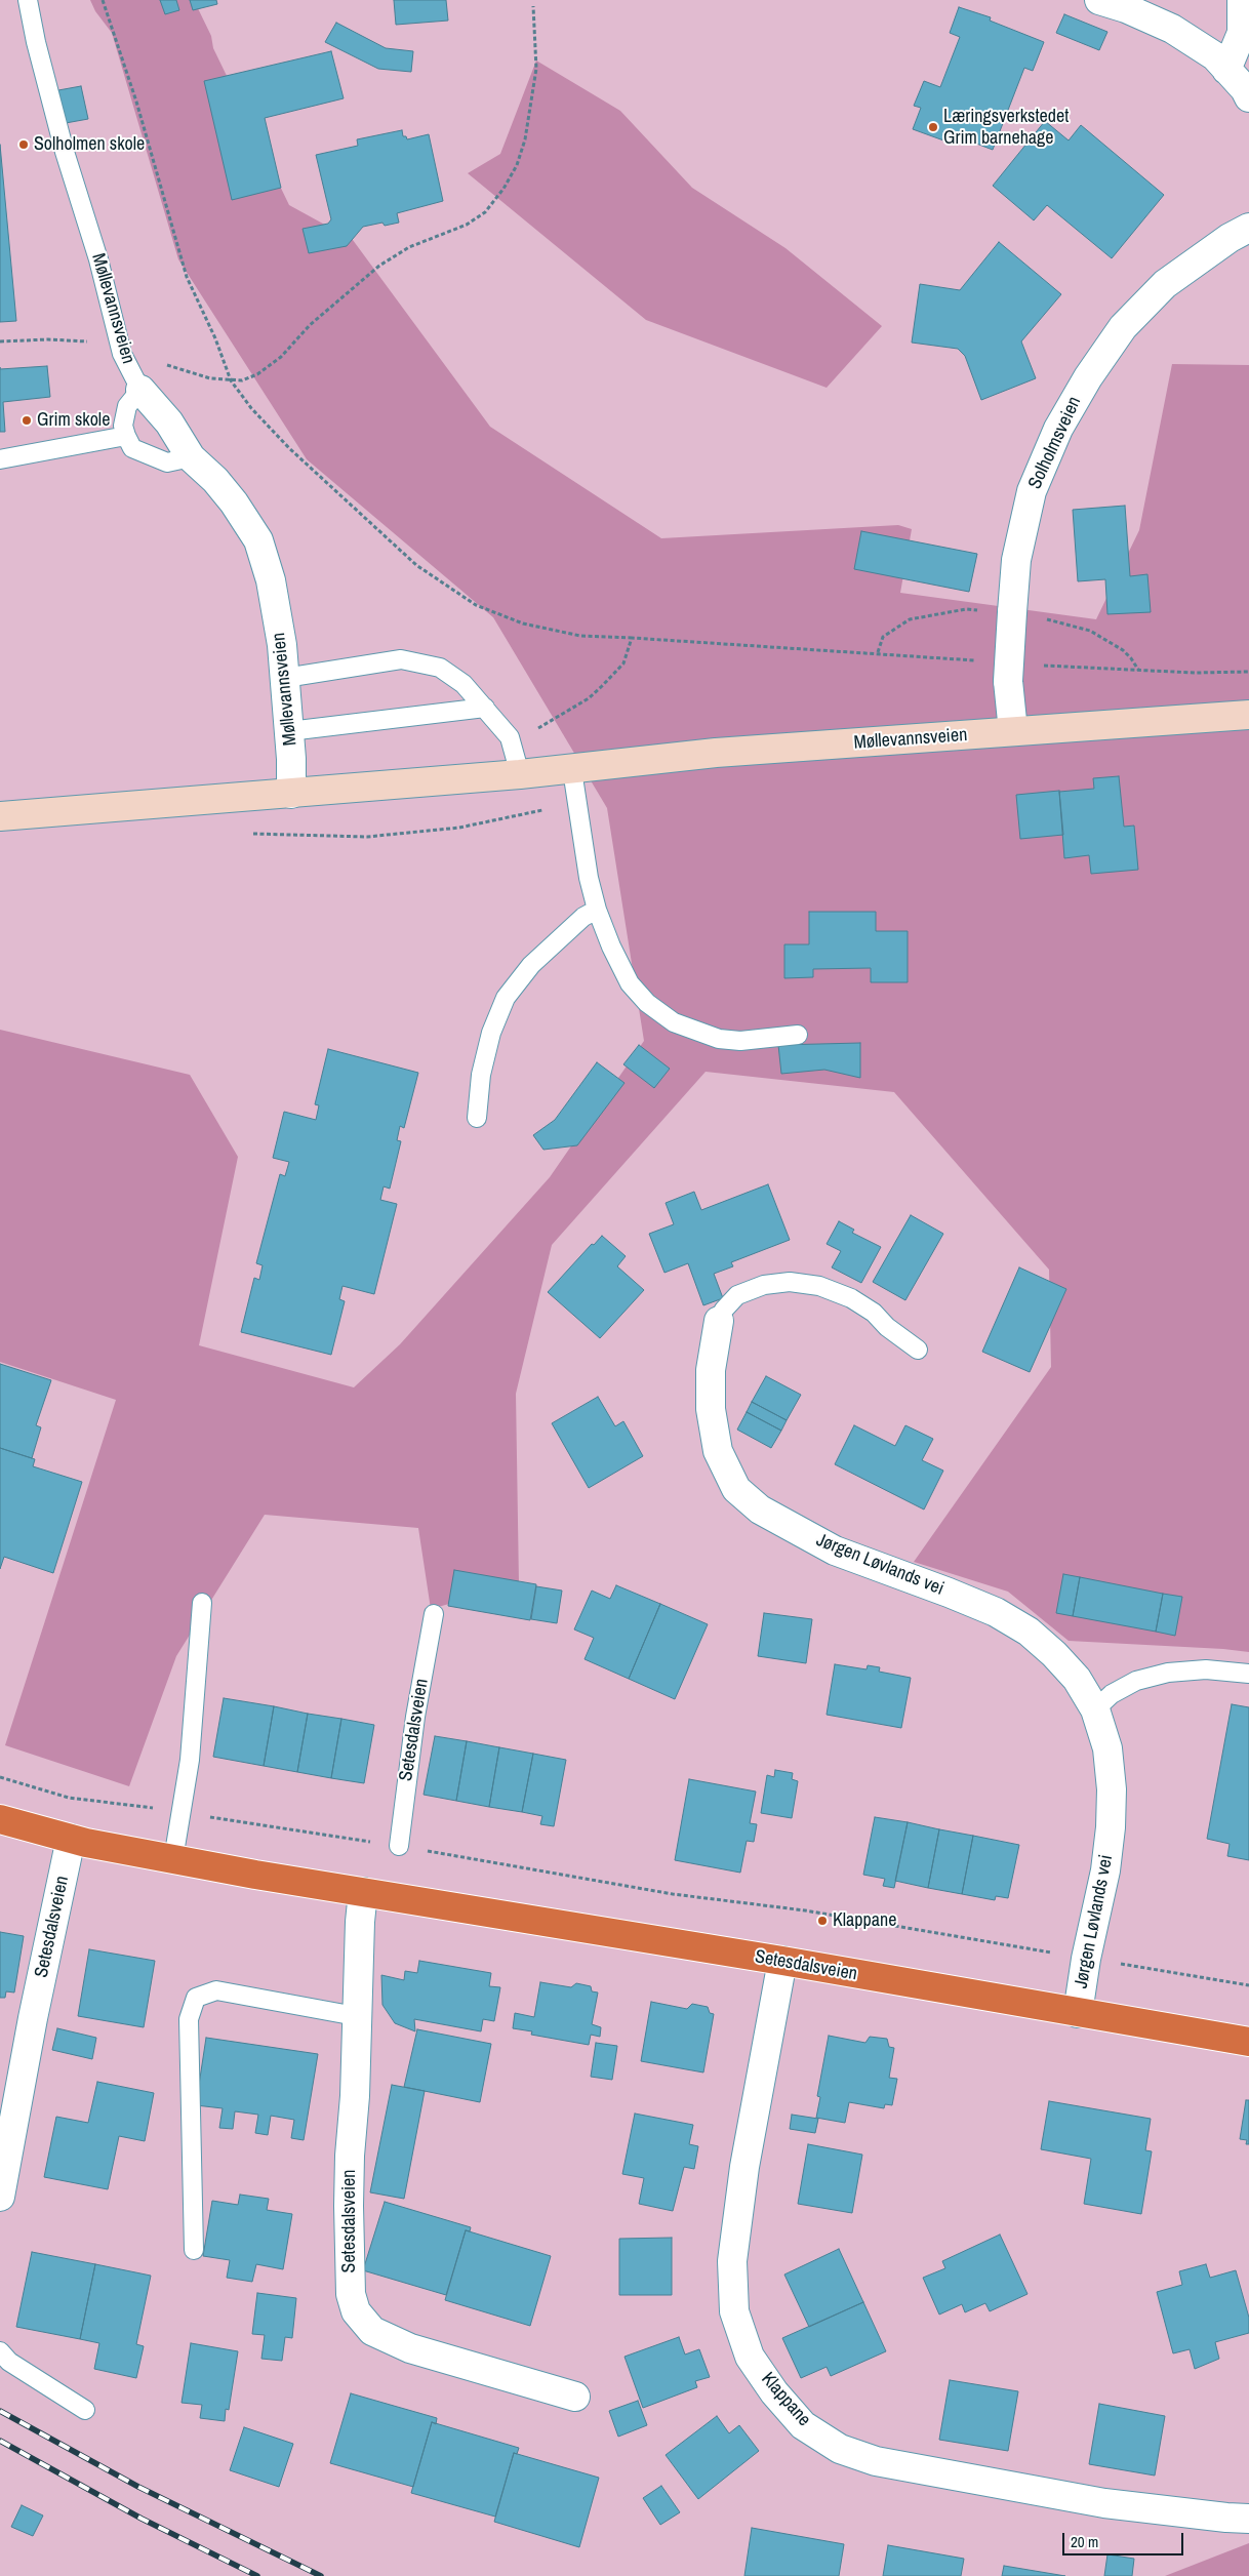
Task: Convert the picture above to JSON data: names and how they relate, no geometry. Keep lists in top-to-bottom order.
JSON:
{
  "streets": {
    "highway": ["Setesdalsveien"],
    "main road": ["Møllevannsveien"],
    "street": ["Solholmsveien", "Jørgen Løvlands vei", "Klappane"]
  },
  "crossings": [
    ["Møllevannsveien", "Solholmsveien"],
    ["Jørgen Løvlands vei", "Setesdalsveien"],
    ["Setesdalsveien", "Klappane"]
  ],
  "places": [
    "Læringsverkstedet Grim barnehage",
    "Solholmen skole",
    "Grim skole",
    "Klappane"
  ],
  "scale_bar": "20 m"
}
